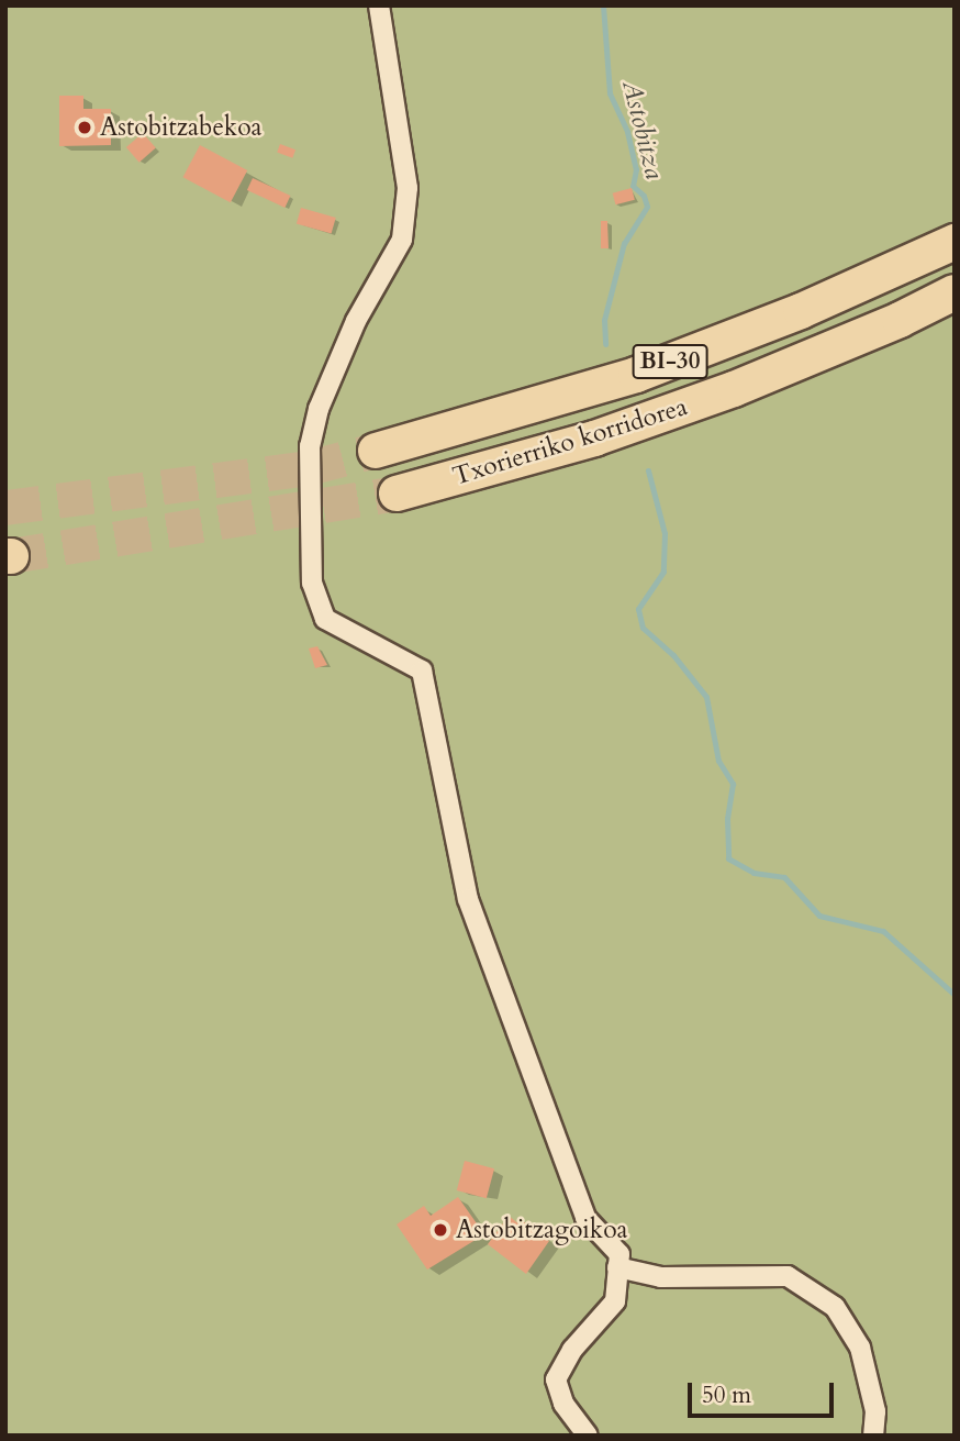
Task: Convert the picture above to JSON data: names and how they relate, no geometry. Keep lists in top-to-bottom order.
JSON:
{
  "streets": {
    "highway": ["BI-30", "Txorierriko korridorea"]
  },
  "water": ["Astobitza"],
  "places": ["Astobitzabekoa", "Astobitzagoikoa"],
  "scale_bar": "50 m"
}
